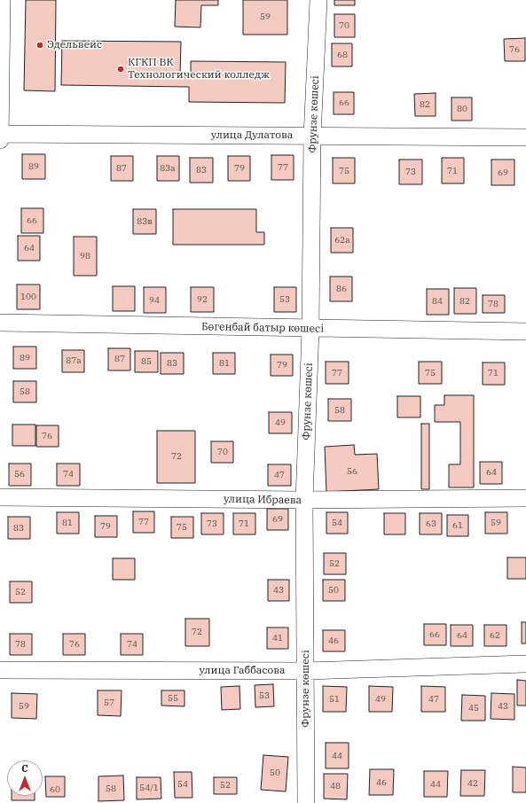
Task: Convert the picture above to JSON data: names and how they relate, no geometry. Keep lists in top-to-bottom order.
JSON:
{
  "streets": {
    "street": [
      "Фрунзе көшесі",
      "улица Дулатова",
      "Бөгенбай батыр көшесі",
      "улица Ибраева",
      "улица Габбасова"
    ]
  },
  "crossings": [
    ["Фрунзе көшесі", "улица Дулатова"],
    ["Фрунзе көшесі", "Бөгенбай батыр көшесі"],
    ["Фрунзе көшесі", "улица Ибраева"],
    ["Фрунзе көшесі", "улица Габбасова"]
  ],
  "places": ["Эдельвейс", "КГКП ВК Технологический колледж"],
  "house_numbers": [
    "59",
    "70",
    "76",
    "68",
    "66",
    "82",
    "80",
    "89",
    "77",
    "87",
    "83а",
    "79",
    "83",
    "75",
    "71",
    "73",
    "69",
    "66",
    "83в",
    "62а",
    "64",
    "98",
    "86",
    "100",
    "92",
    "53",
    "94",
    "84",
    "82",
    "78",
    "89",
    "87",
    "87а",
    "85",
    "83",
    "81",
    "79",
    "77",
    "75",
    "71",
    "58",
    "58",
    "49",
    "76",
    "70",
    "72",
    "56",
    "64",
    "56",
    "74",
    "47",
    "69",
    "77",
    "81",
    "54",
    "59",
    "73",
    "71",
    "63",
    "61",
    "79",
    "75",
    "83",
    "52",
    "43",
    "50",
    "52",
    "72",
    "66",
    "64",
    "62",
    "41",
    "46",
    "78",
    "76",
    "74",
    "53",
    "55",
    "51",
    "49",
    "47",
    "57",
    "59",
    "43",
    "45",
    "44",
    "50",
    "46",
    "42",
    "54",
    "44",
    "52",
    "48",
    "54/1",
    "58",
    "60"
  ],
  "north": "top"
}
